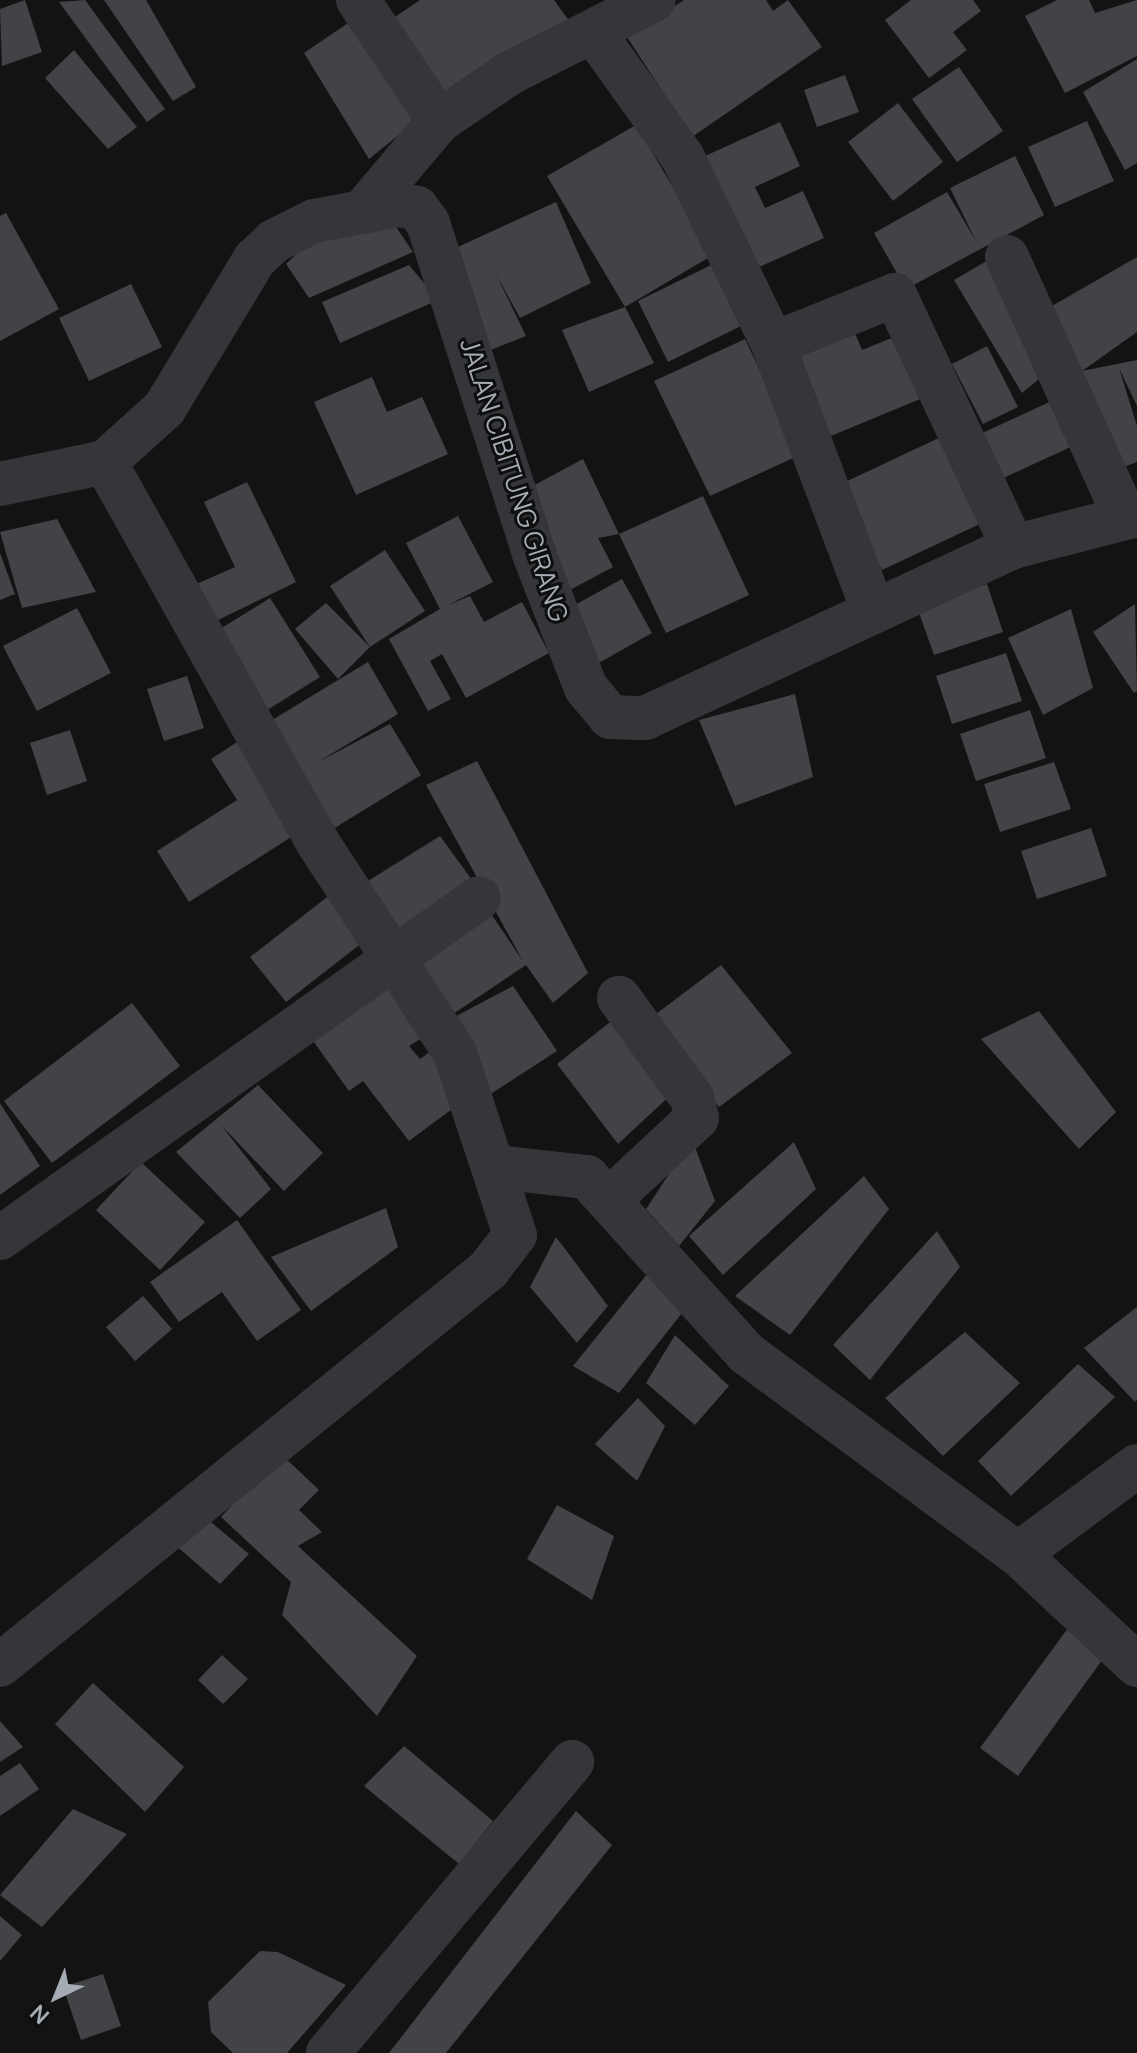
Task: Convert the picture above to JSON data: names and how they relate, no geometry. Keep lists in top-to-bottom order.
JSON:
{
  "streets": {
    "street": ["JALAN CIBITUNG GIRANG"]
  },
  "north": "bottom left"
}
